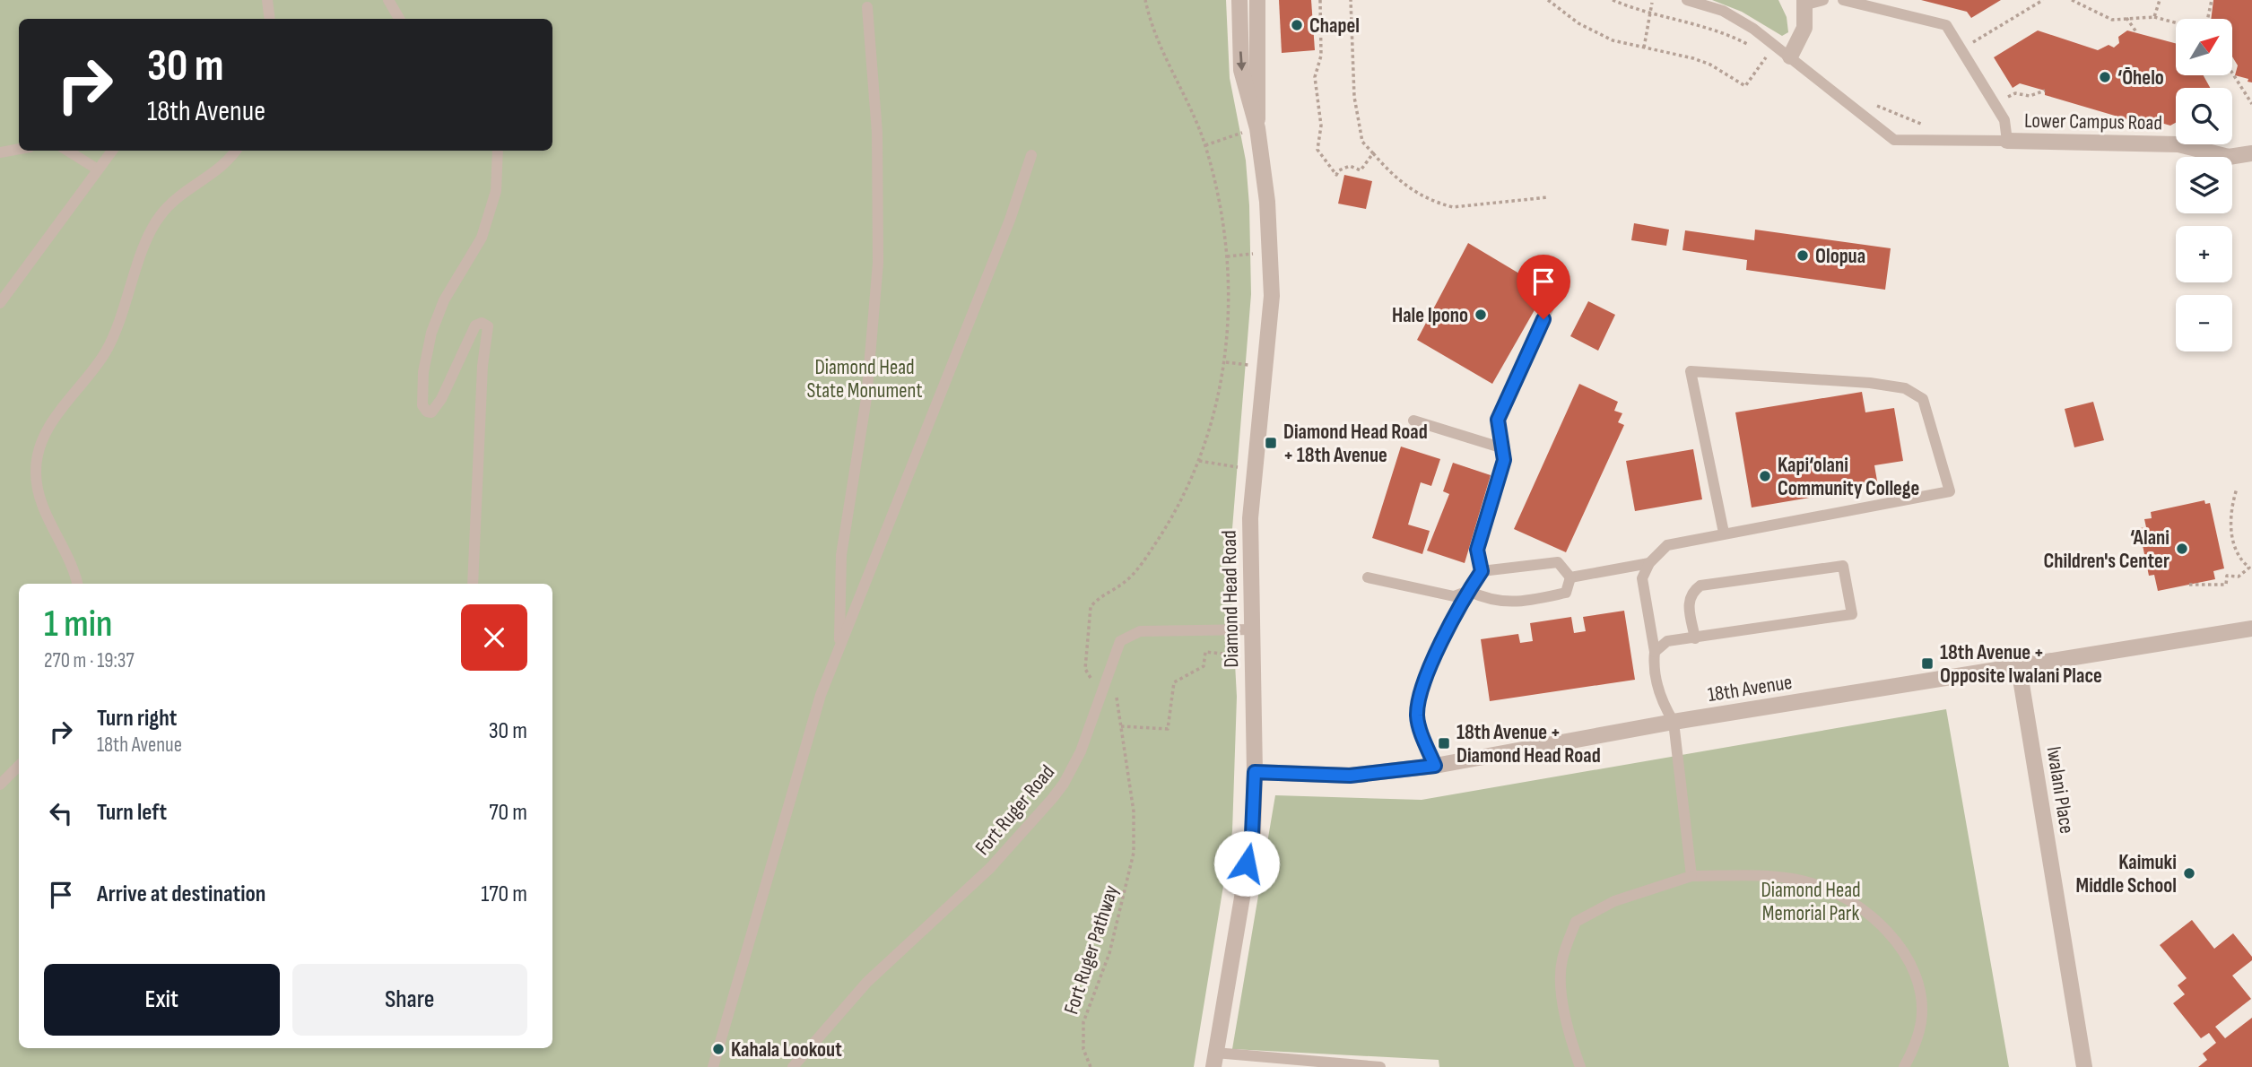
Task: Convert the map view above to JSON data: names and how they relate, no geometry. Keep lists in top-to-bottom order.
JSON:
{
  "streets": {
    "street": [
      "Lower Campus Road",
      "Diamond Head Road",
      "18th Avenue",
      "Iwalani Place"
    ],
    "lane": ["Fort Ruger Road"],
    "path": ["Fort Ruger Pathway"]
  },
  "crossings": [
    ["Diamond Head Road", "18th Avenue"],
    ["Diamond Head Road", "Fort Ruger Road"],
    ["18th Avenue", "Iwalani Place"]
  ],
  "parks": ["Diamond Head State Monument", "Diamond Head Memorial Park"],
  "places": {
    "other": [
      "Chapel",
      "‘Ōhelo",
      "Olopua",
      "Hale Ipono",
      "Kapi‘olani Community College",
      "‘Alani Children's Center",
      "Kaimuki Middle School",
      "Kahala Lookout"
    ],
    "transit": ["Diamond Head Road + 18th Avenue", "18th Avenue + Opposite Iwalani Place", "18th Avenue + Diamond Head Road"]
  },
  "north": "top right",
  "page": {
    "map_buttons": ["+", "−"],
    "turn": ["30 m", "18th Avenue"],
    "heading": ["1 min", "270 m · 19:37"],
    "list": [
      {
        "name": "Turn right",
        "note": "18th Avenue",
        "value": "30 m"
      },
      {
        "name": "Turn left",
        "value": "70 m"
      },
      {
        "name": "Arrive at destination",
        "value": "170 m"
      }
    ],
    "buttons": ["Exit", "Share"]
  }
}
